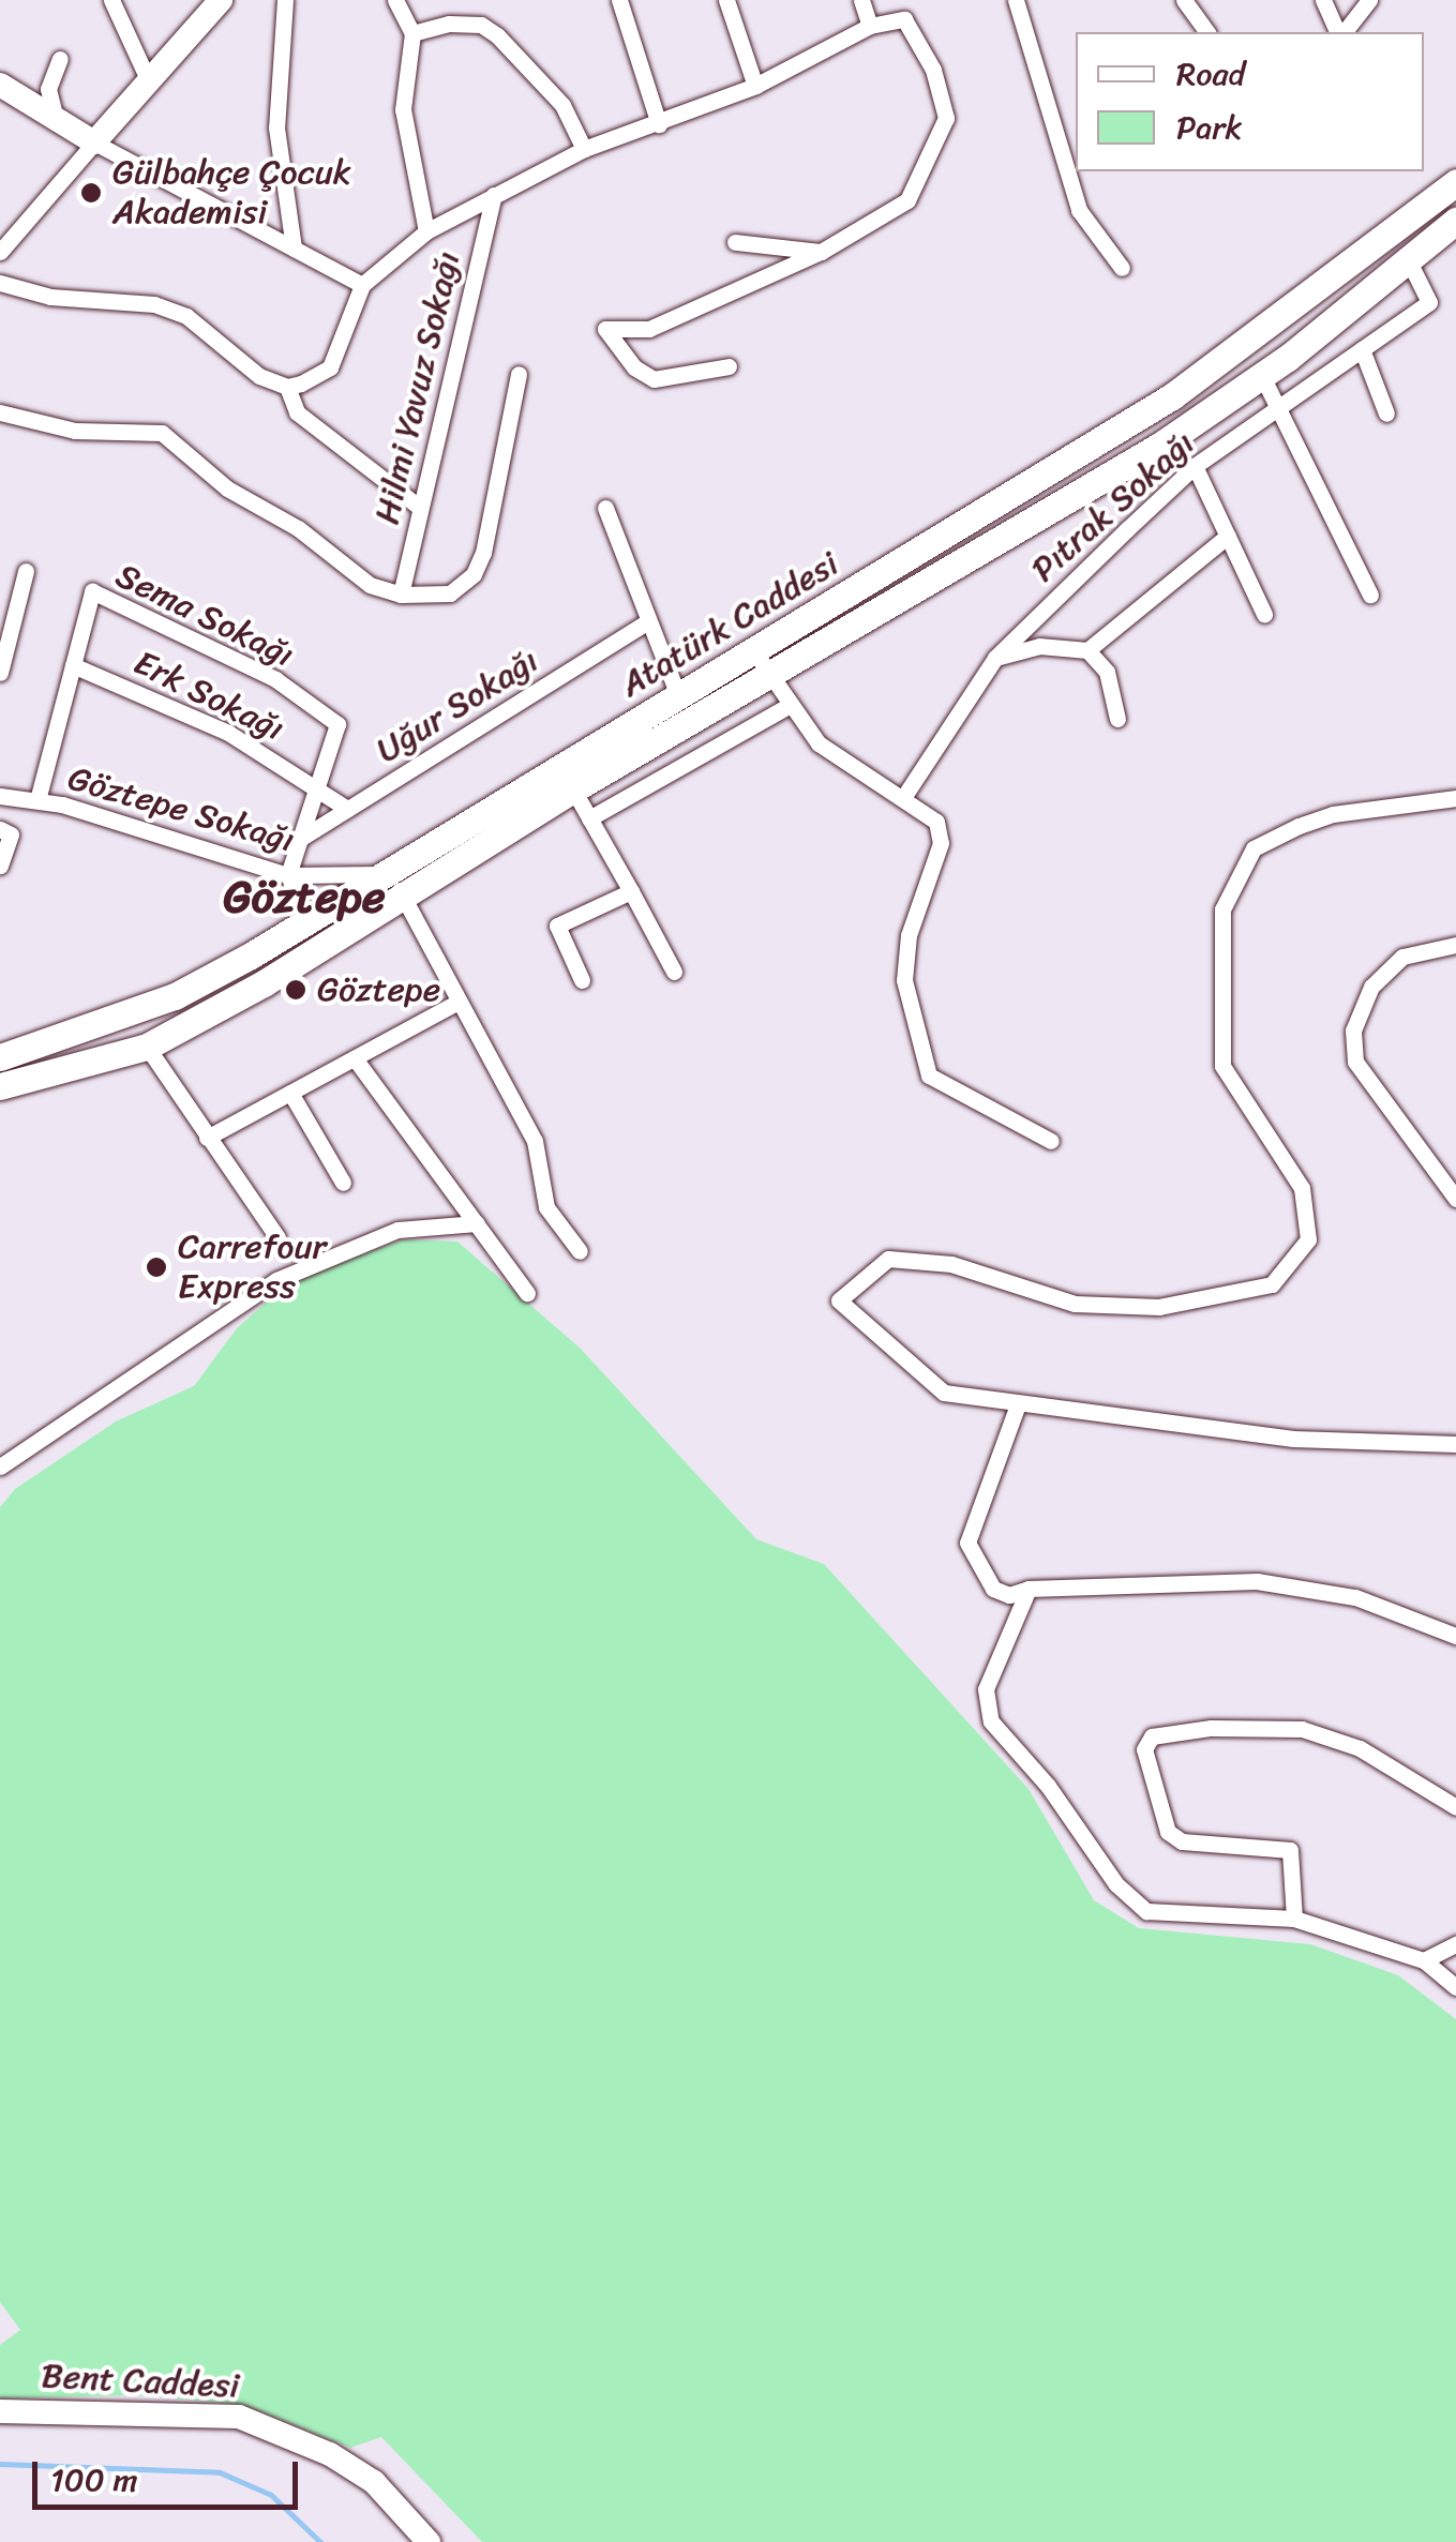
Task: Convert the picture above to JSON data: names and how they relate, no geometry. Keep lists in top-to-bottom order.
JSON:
{
  "streets": {
    "main road": ["Atatürk Caddesi"],
    "street": [
      "Hilmi Yavuz Sokağı",
      "Pıtrak Sokağı",
      "Sema Sokağı",
      "Erk Sokağı",
      "Uğur Sokağı",
      "Göztepe Sokağı",
      "Bent Caddesi"
    ]
  },
  "crossings": [
    ["Pıtrak Sokağı", "Atatürk Caddesi"],
    ["Sema Sokağı", "Erk Sokağı"],
    ["Sema Sokağı", "Uğur Sokağı"],
    ["Sema Sokağı", "Göztepe Sokağı"],
    ["Atatürk Caddesi", "Göztepe Sokağı"],
    ["Erk Sokağı", "Uğur Sokağı"]
  ],
  "districts": ["Göztepe"],
  "places": ["Gülbahçe Çocuk Akademisi", "Göztepe", "Carrefour Express"],
  "legend": ["Road", "Park"],
  "scale_bar": "100 m"
}
